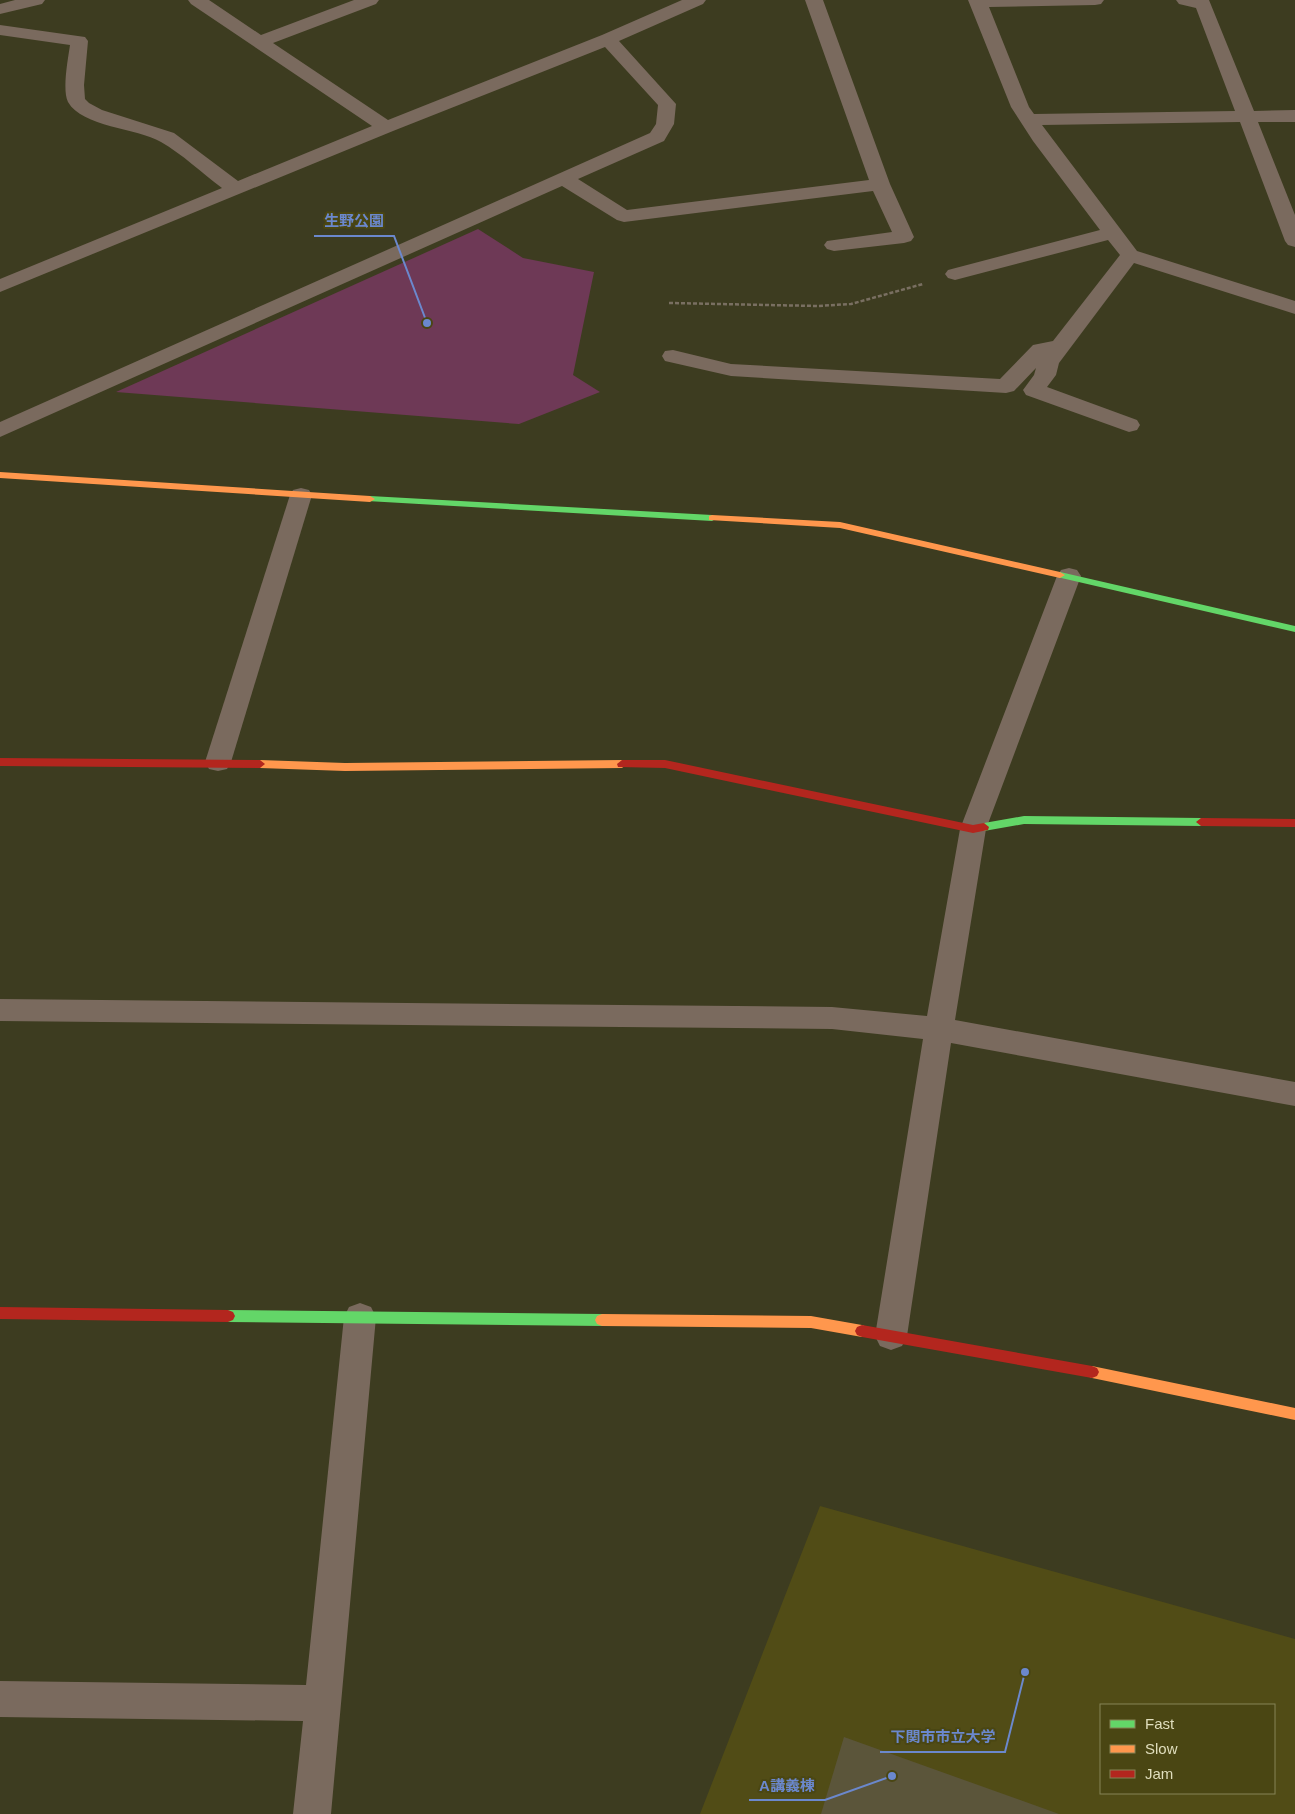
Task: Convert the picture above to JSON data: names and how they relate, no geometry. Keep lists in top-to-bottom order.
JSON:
{
  "places": ["生野公園", "下関市市立大学", "A講義棟"],
  "legend": ["Fast", "Slow", "Jam"]
}
